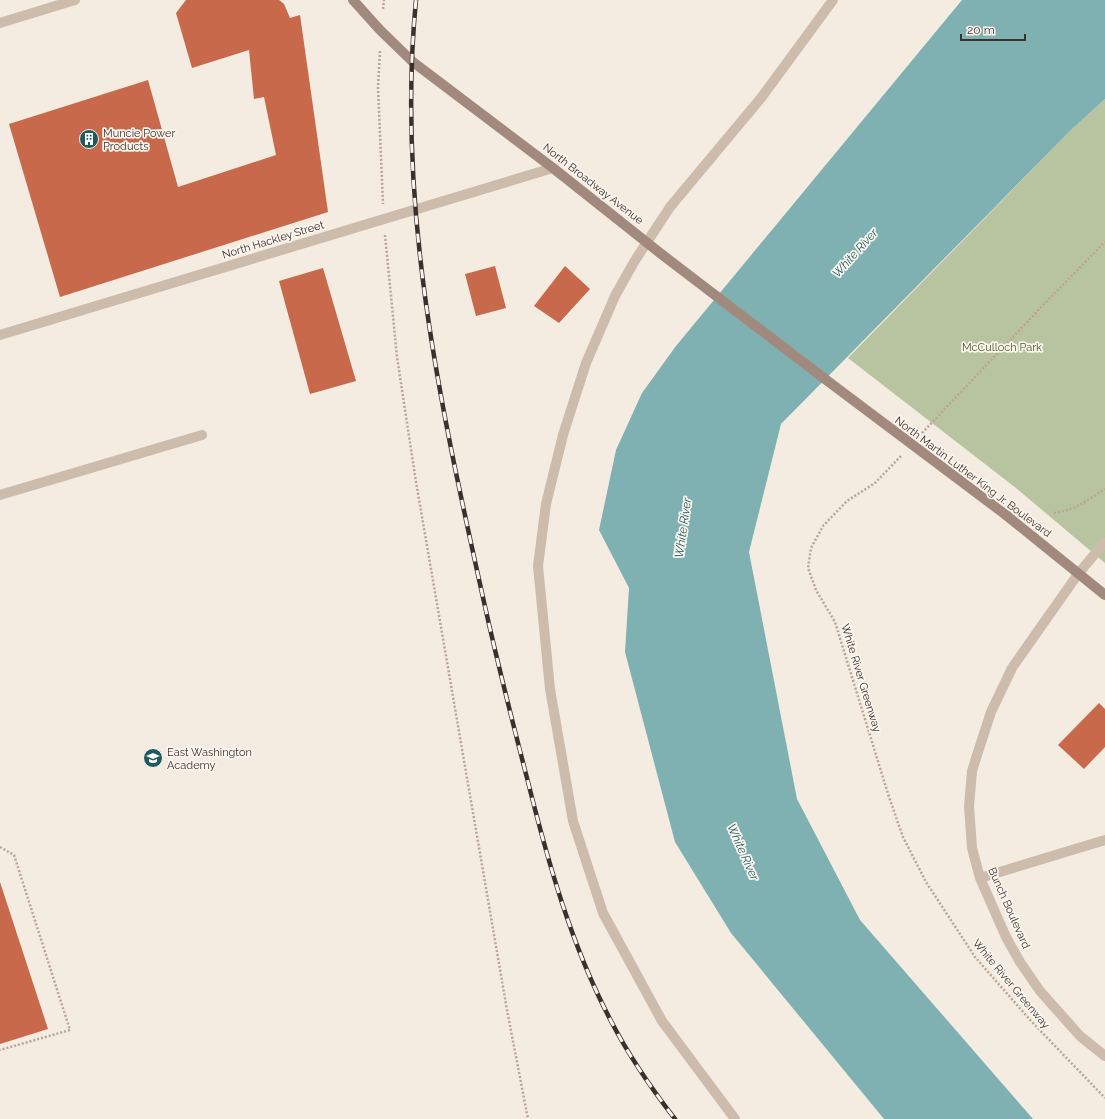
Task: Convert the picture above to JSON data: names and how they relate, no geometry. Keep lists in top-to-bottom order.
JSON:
{
  "streets": {
    "main road": ["North Broadway Avenue", "North Martin Luther King Jr. Boulevard"],
    "street": ["North Hackley Street", "Bunch Boulevard"],
    "path": ["White River Greenway"]
  },
  "crossings": [
    ["North Broadway Avenue", "North Hackley Street"],
    ["North Broadway Avenue", "North Martin Luther King Jr. Boulevard"],
    ["North Martin Luther King Jr. Boulevard", "Bunch Boulevard"]
  ],
  "water": ["White River"],
  "parks": ["McCulloch Park"],
  "places": {
    "building": ["Muncie Power Products"],
    "school or university": ["East Washington Academy"]
  },
  "scale_bar": "20 m"
}
